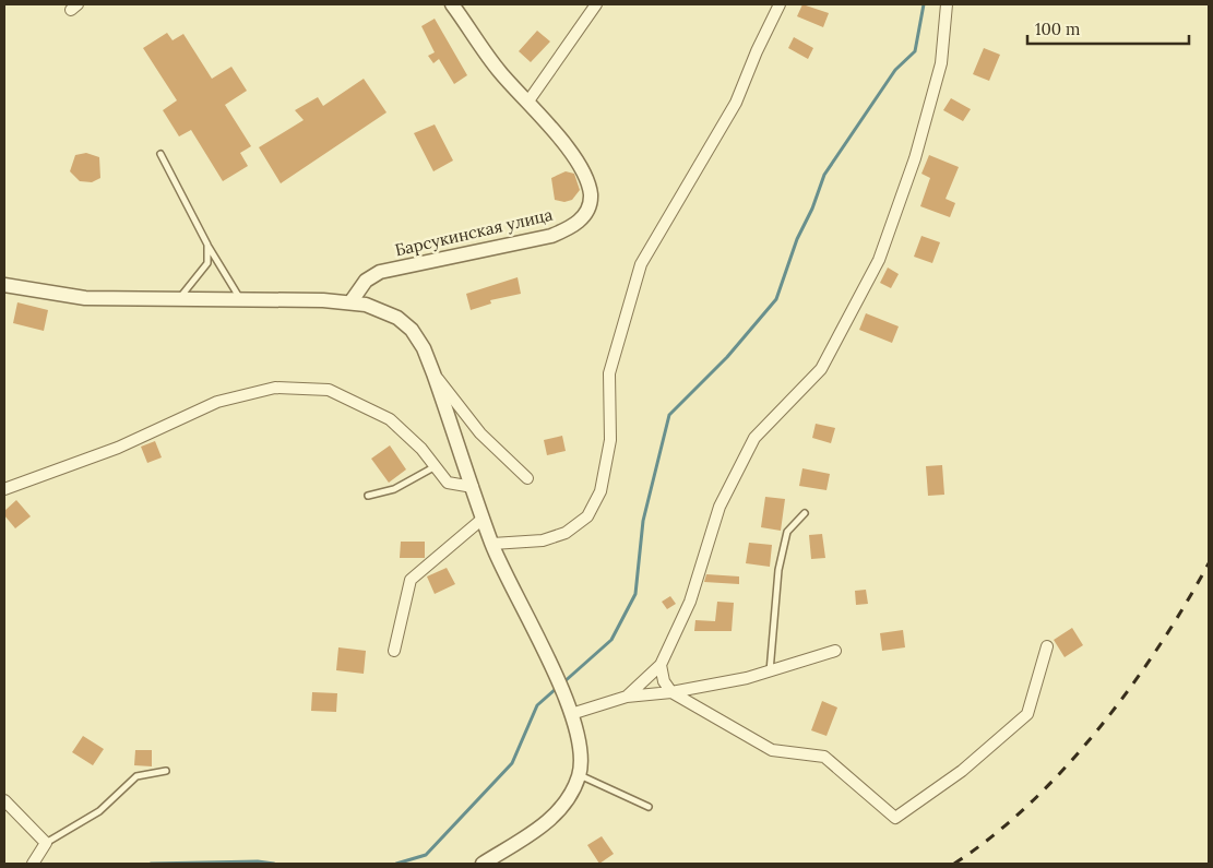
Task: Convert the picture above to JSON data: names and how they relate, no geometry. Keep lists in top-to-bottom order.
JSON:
{
  "streets": {
    "street": ["Барсукинская улица"]
  },
  "scale_bar": "100 m"
}
